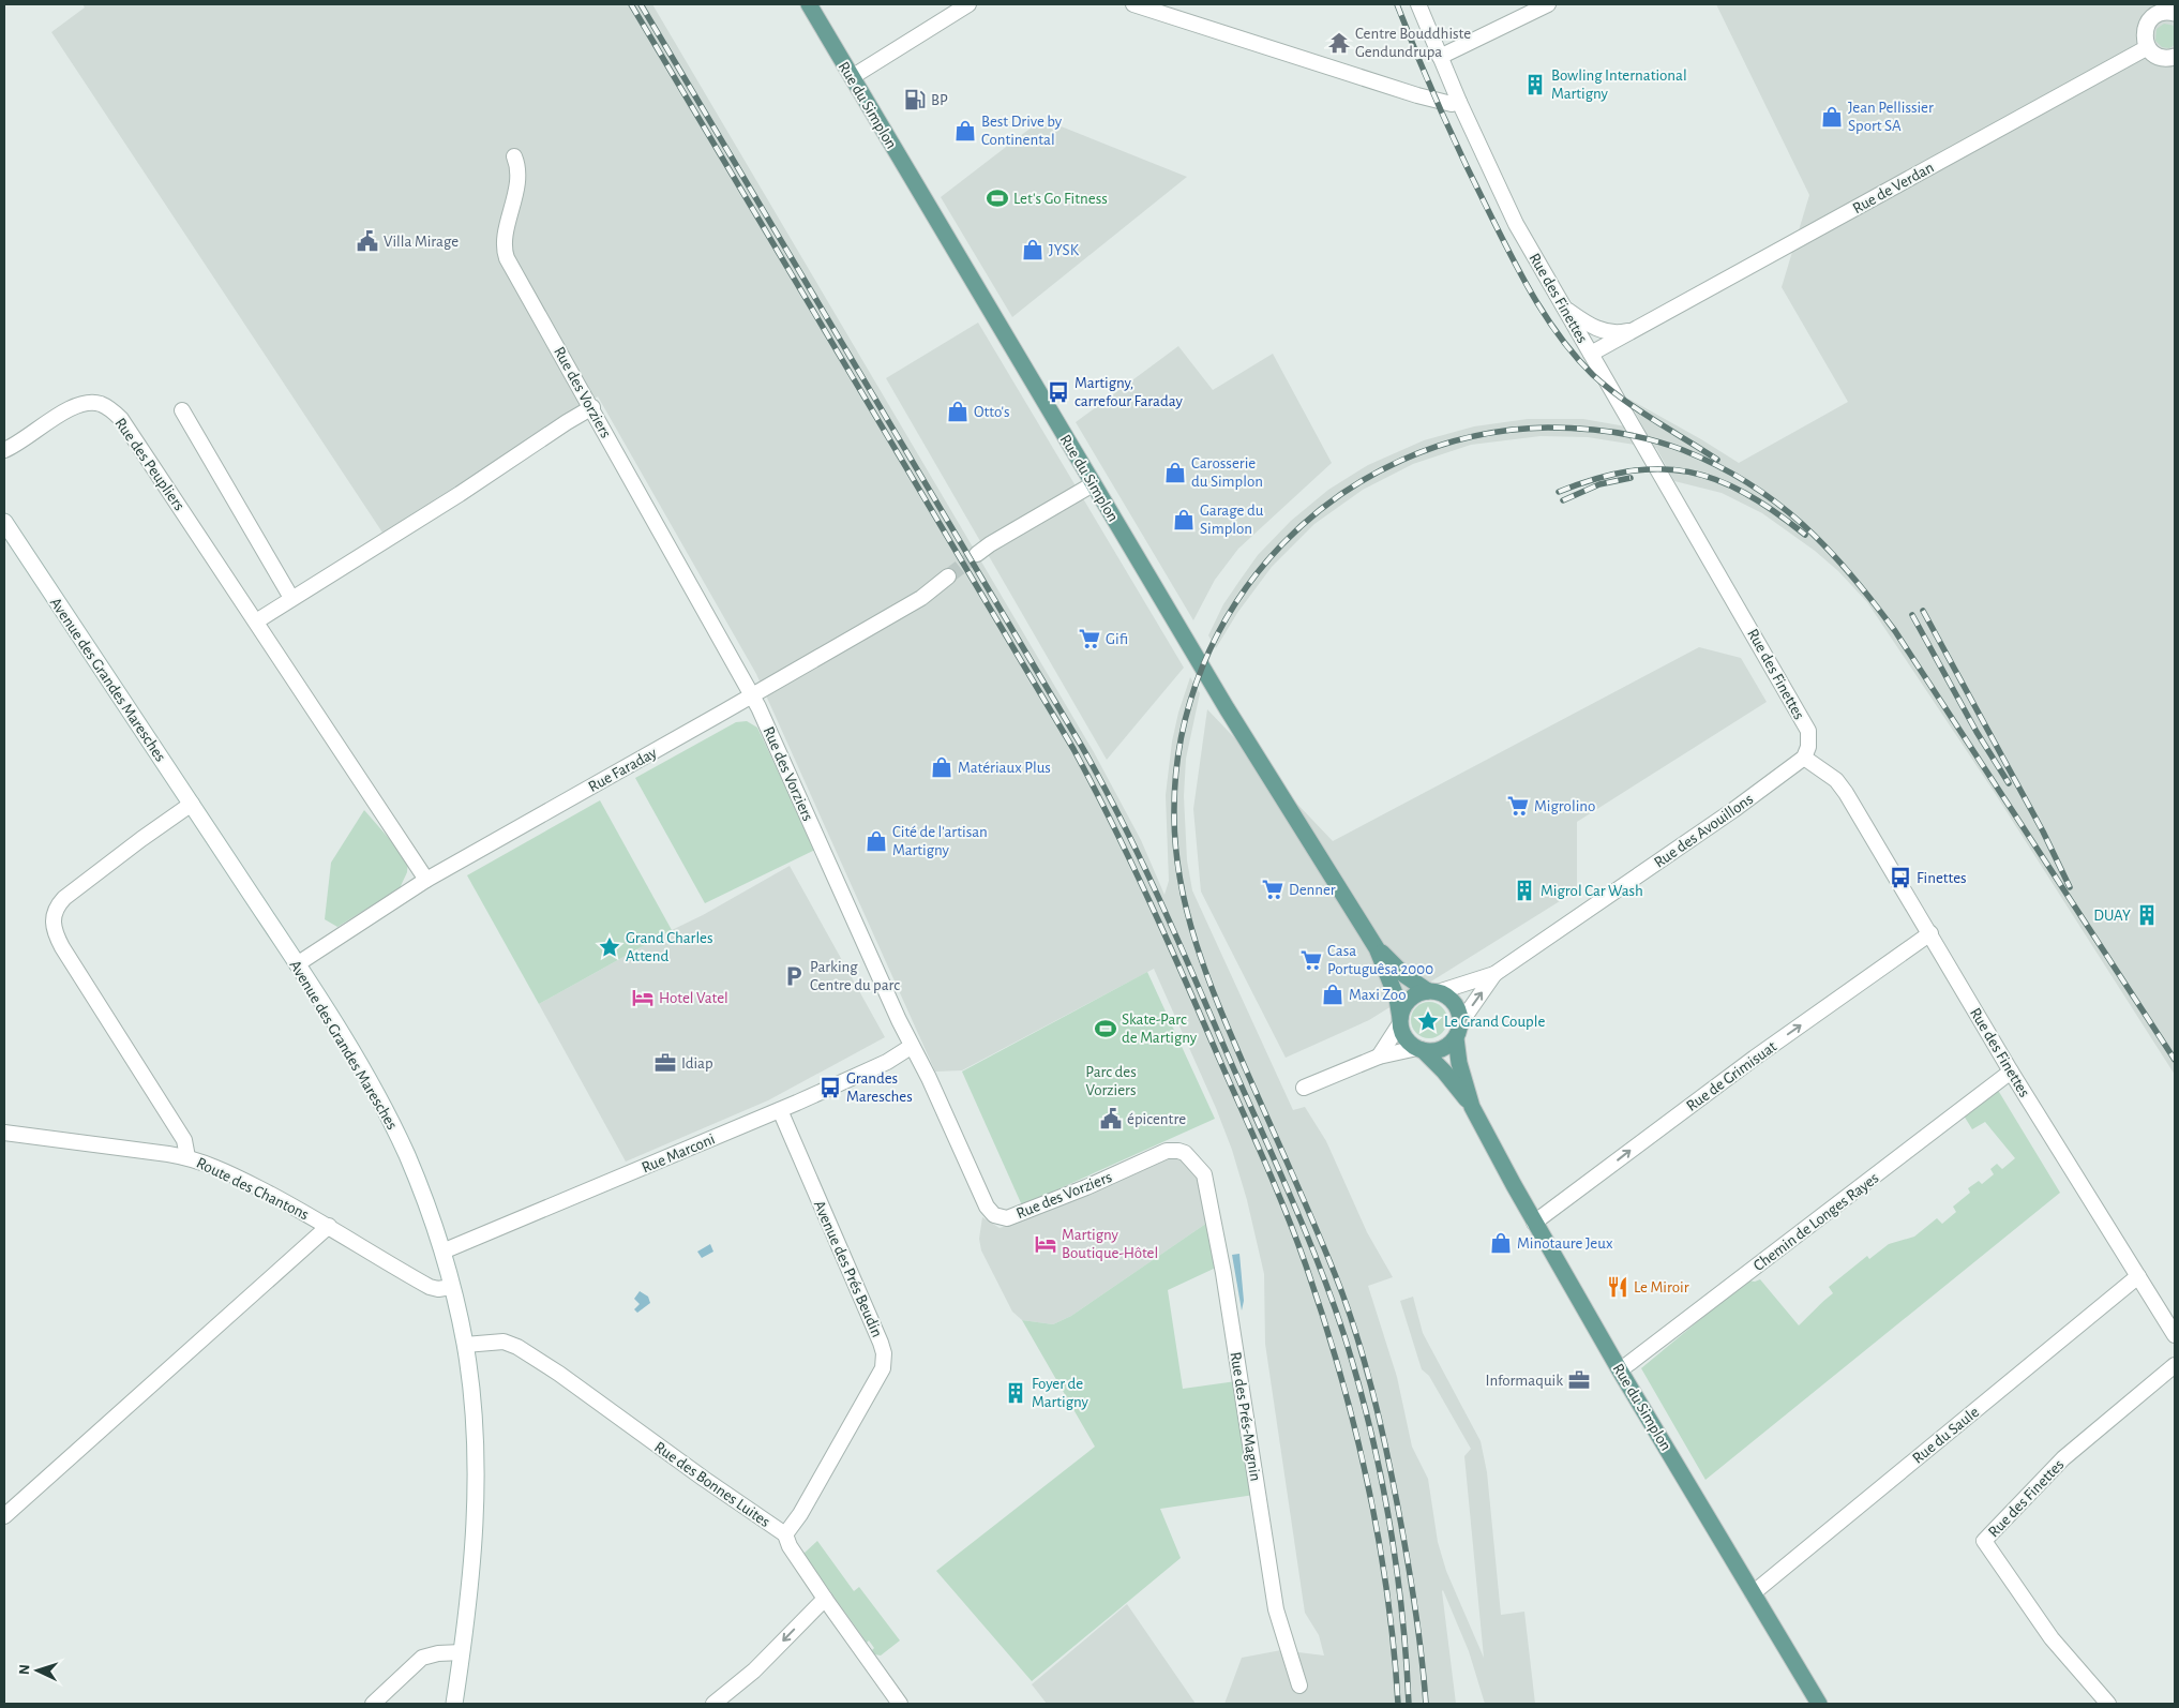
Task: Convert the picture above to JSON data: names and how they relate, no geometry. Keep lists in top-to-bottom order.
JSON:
{
  "streets": {
    "main road": ["Rue du Simplon", "Avenue des Grandes Maresches"],
    "street": [
      "Rue de Verdan",
      "Rue des Finettes",
      "Rue des Vorziers",
      "Rue des Peupliers",
      "Rue Faraday",
      "Rue des Avouillons",
      "Rue de Grimisuat",
      "Rue Marconi",
      "Route des Chantons",
      "Chemin de Longes Rayes",
      "Avenue des Prés Beudin",
      "Rue des Prés-Magnin",
      "Rue du Saule",
      "Rue des Bonnes Luites"
    ]
  },
  "crossings": [
    ["Rue du Simplon", "Rue des Avouillons"],
    ["Rue du Simplon", "Rue de Grimisuat"],
    ["Rue du Simplon", "Chemin de Longes Rayes"],
    ["Rue du Simplon", "Rue du Saule"],
    ["Rue de Verdan", "Rue des Finettes"],
    ["Rue des Finettes", "Rue des Avouillons"],
    ["Rue des Finettes", "Rue de Grimisuat"],
    ["Rue des Finettes", "Chemin de Longes Rayes"],
    ["Rue des Finettes", "Rue du Saule"],
    ["Rue des Vorziers", "Rue Faraday"],
    ["Rue des Vorziers", "Rue Marconi"],
    ["Rue des Vorziers", "Rue des Prés-Magnin"],
    ["Rue des Peupliers", "Rue Faraday"],
    ["Avenue des Grandes Maresches", "Rue Faraday"],
    ["Avenue des Grandes Maresches", "Rue Marconi"],
    ["Avenue des Grandes Maresches", "Route des Chantons"],
    ["Avenue des Grandes Maresches", "Rue des Bonnes Luites"],
    ["Rue Marconi", "Avenue des Prés Beudin"],
    ["Avenue des Prés Beudin", "Rue des Bonnes Luites"]
  ],
  "one_way": ["Rue de Grimisuat"],
  "parks": ["Parc des Vorziers"],
  "places": {
    "temple": ["Centre Bouddhiste Gendundrupa"],
    "building": [
      "Bowling International Martigny",
      "Migrol Car Wash",
      "DUAY",
      "Foyer de Martigny"
    ],
    "fuel station": ["BP"],
    "shop": [
      "Jean Pellissier Sport SA",
      "Best Drive by Continental",
      "JYSK",
      "Otto's",
      "Carosserie du Simplon",
      "Garage du Simplon",
      "Matériaux Plus",
      "Cité de l'artisan Martigny",
      "Maxi Zoo",
      "Minotaure Jeux"
    ],
    "sports": ["Let's Go Fitness", "Skate-Parc de Martigny"],
    "public building": ["Villa Mirage", "épicentre"],
    "bus stop": ["Martigny, carrefour Faraday", "Finettes", "Grandes Maresches"],
    "supermarket": [
      "Gifi",
      "Migrolino",
      "Denner",
      "Casa Portuguêsa 2000"
    ],
    "place": ["Grand Charles Attend", "Le Grand Couple"],
    "parking": ["Parking Centre du parc"],
    "hotel": ["Hotel Vatel", "Martigny Boutique-Hôtel"],
    "office": ["Idiap", "Informaquik"],
    "restaurant": ["Le Miroir"]
  },
  "north": "left"
}
